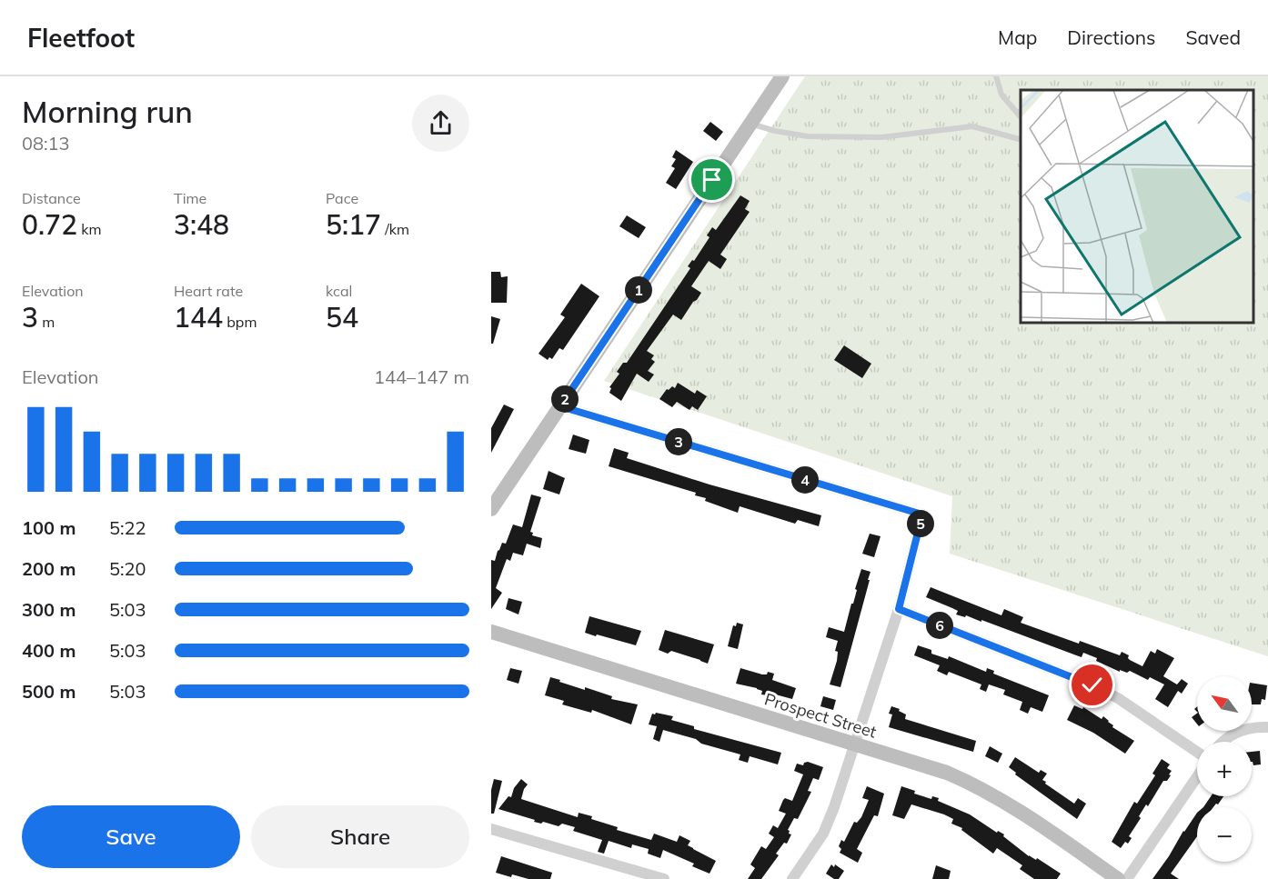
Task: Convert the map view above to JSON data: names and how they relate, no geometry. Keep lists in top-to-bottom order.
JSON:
{
  "streets": {
    "street": ["Prospect Street"]
  },
  "north": "top left",
  "page": {
    "header": "Fleetfoot",
    "nav": ["Map", "Directions", "Saved"],
    "heading": ["Morning run", "08:13"],
    "stats": [
      ["Distance", "0.72 km"],
      ["Time", "3:48"],
      ["Pace", "5:17 /km"],
      ["Elevation", "3 m"],
      ["Heart rate", "144 bpm"],
      ["kcal", "54"]
    ],
    "pins": [
      "1",
      "2",
      "3",
      "4",
      "5",
      "6"
    ],
    "chart": ["Elevation", "144–147 m"],
    "list": [
      {
        "name": "100 m",
        "note": "5:22"
      },
      {
        "name": "200 m",
        "note": "5:20"
      },
      {
        "name": "300 m",
        "note": "5:03"
      },
      {
        "name": "400 m",
        "note": "5:03"
      },
      {
        "name": "500 m",
        "note": "5:03"
      }
    ],
    "map_buttons": ["+", "−"],
    "buttons": ["Save", "Share"]
  }
}
